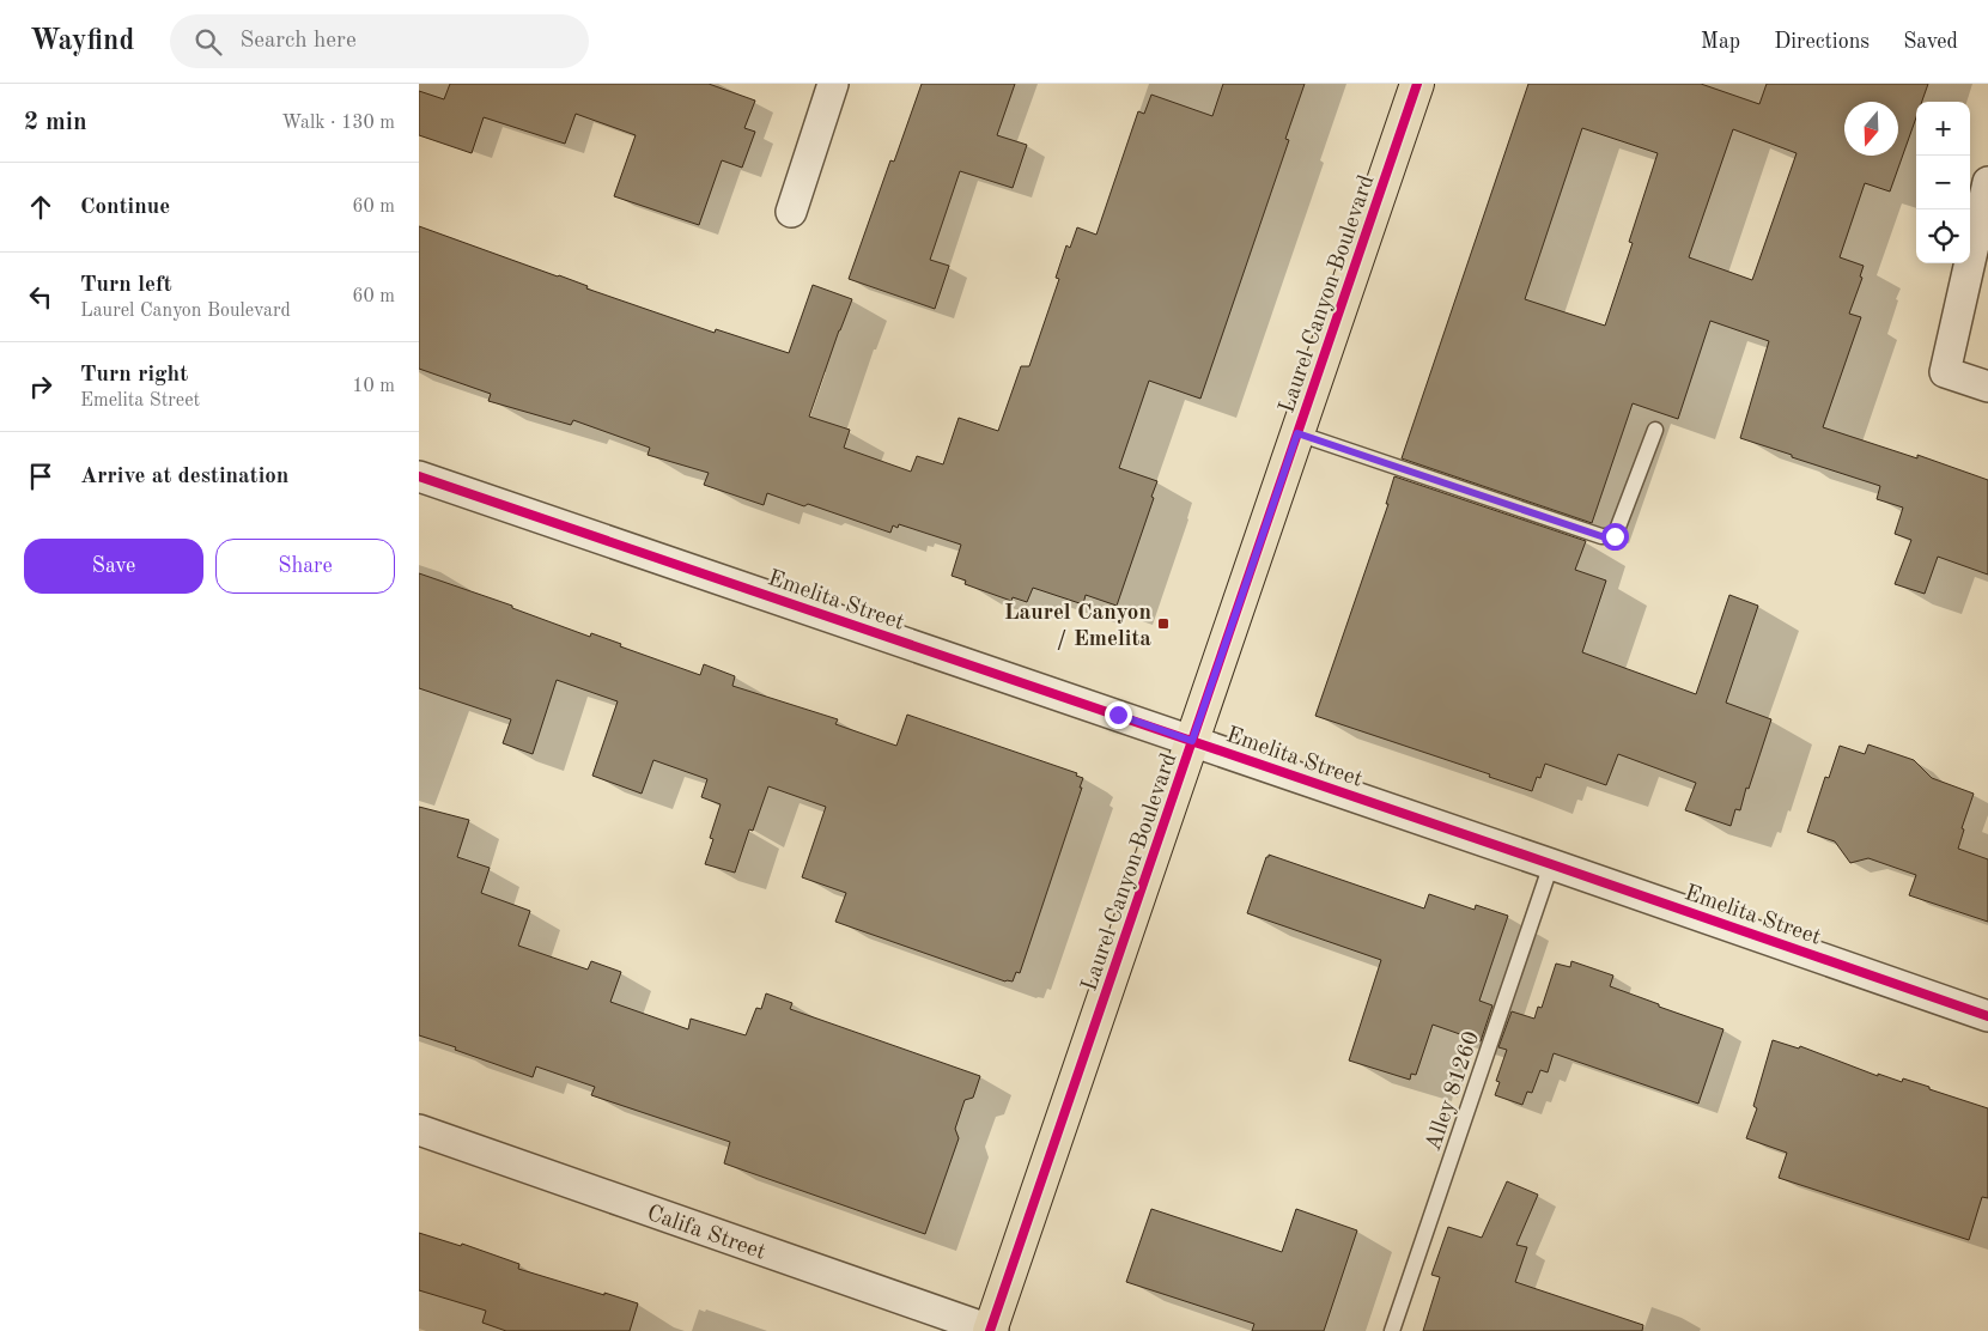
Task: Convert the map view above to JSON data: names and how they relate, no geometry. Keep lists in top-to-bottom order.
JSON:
{
  "streets": {
    "main road": ["Laurel Canyon Boulevard"],
    "street": ["Emelita Street", "Califa Street"],
    "lane": ["Alley 81260"]
  },
  "crossings": [
    ["Laurel Canyon Boulevard", "Emelita Street"],
    ["Laurel Canyon Boulevard", "Califa Street"],
    ["Emelita Street", "Alley 81260"]
  ],
  "places": {
    "transit": ["Laurel Canyon / Emelita"]
  },
  "north": "bottom",
  "page": {
    "header": "Wayfind",
    "search": "Search here",
    "nav": ["Map", "Directions", "Saved"],
    "heading": ["2 min", "Walk · 130 m"],
    "map_buttons": ["+", "−"],
    "list": [
      ["Continue", "60 m"],
      ["Turn left", "Laurel Canyon Boulevard", "60 m"],
      ["Turn right", "Emelita Street", "10 m"],
      "Arrive at destination"
    ],
    "buttons": ["Save", "Share"]
  }
}
